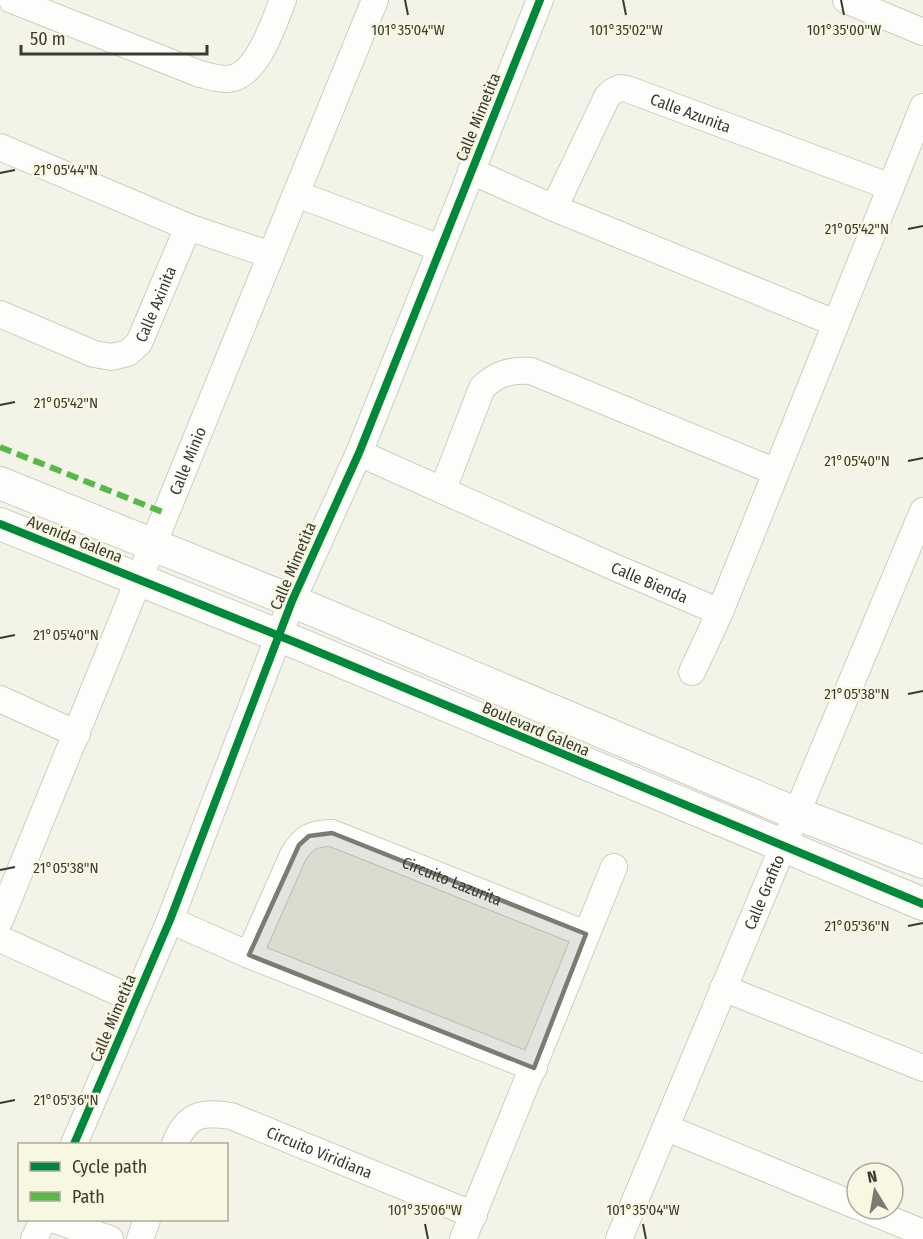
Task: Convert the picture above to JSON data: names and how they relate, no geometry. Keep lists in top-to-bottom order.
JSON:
{
  "streets": {
    "street": [
      "Calle Azunita",
      "Calle Mimetita",
      "Calle Axinita",
      "Calle Minio",
      "Avenida Galena",
      "Calle Bienda",
      "Boulevard Galena",
      "Circuito Lazurita",
      "Calle Grafito",
      "Circuito Viridiana"
    ]
  },
  "crossings": [
    ["Calle Mimetita", "Calle Bienda"],
    ["Calle Mimetita", "Boulevard Galena"],
    ["Calle Minio", "Avenida Galena"],
    ["Calle Minio", "Boulevard Galena"],
    ["Avenida Galena", "Boulevard Galena"],
    ["Boulevard Galena", "Calle Grafito"]
  ],
  "legend": ["Cycle path", "Path"],
  "scale_bar": "50 m",
  "north": "top",
  "coordinates": [
    "101°35'00\"W",
    "101°35'04\"W",
    "101°35'02\"W",
    "21°05'44\"N",
    "21°05'42\"N",
    "21°05'40\"N",
    "21°05'38\"N",
    "21°05'36\"N",
    "101°35'06\"W"
  ]
}
